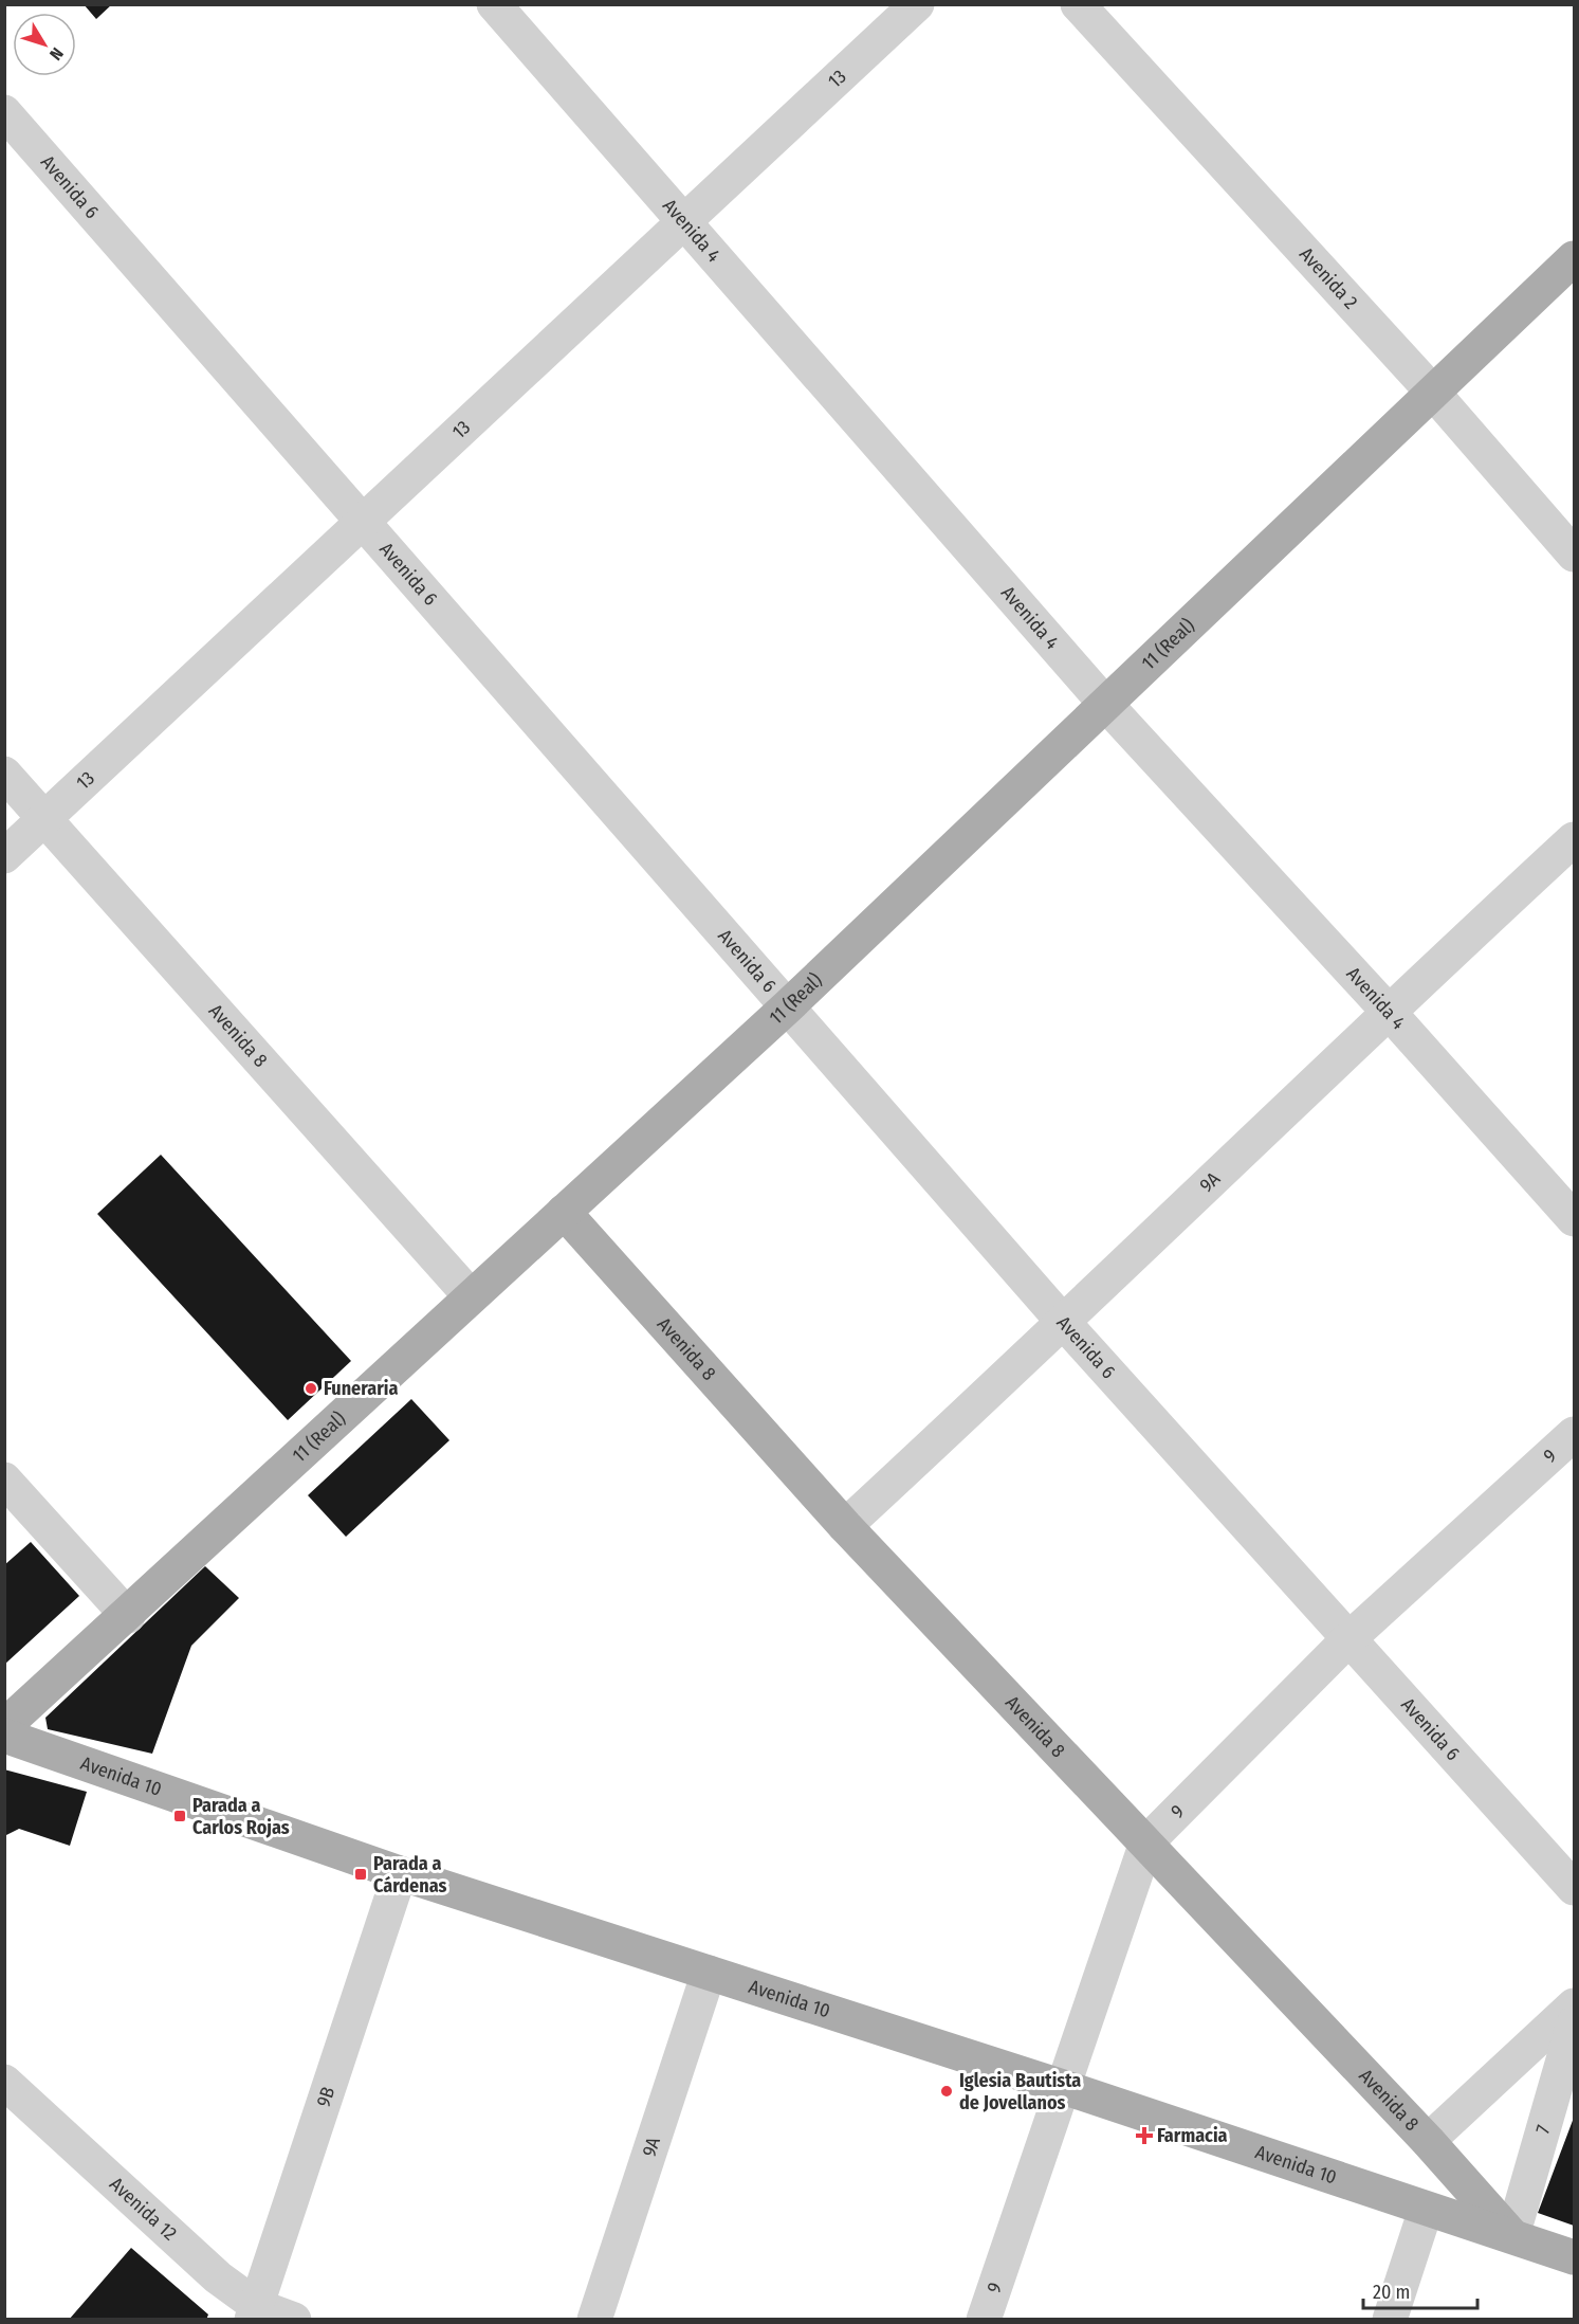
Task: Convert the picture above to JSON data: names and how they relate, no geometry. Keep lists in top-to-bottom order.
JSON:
{
  "streets": {
    "main road": ["11 (Real)", "Avenida 8", "Avenida 10"],
    "street": [
      "13",
      "Avenida 6",
      "Avenida 4",
      "Avenida 2",
      "9A",
      "9",
      "9B",
      "7",
      "Avenida 12"
    ]
  },
  "crossings": [
    ["13", "Avenida 6"],
    ["13", "Avenida 4"],
    ["13", "Avenida 8"],
    ["Avenida 6", "11 (Real)"],
    ["Avenida 6", "9A"],
    ["Avenida 6", "9"],
    ["Avenida 4", "11 (Real)"],
    ["Avenida 4", "9A"],
    ["Avenida 2", "11 (Real)"],
    ["11 (Real)", "Avenida 8"],
    ["Avenida 8", "9A"],
    ["Avenida 8", "9"],
    ["Avenida 8", "Avenida 10"],
    ["Avenida 8", "7"],
    ["9A", "Avenida 10"],
    ["9", "Avenida 10"],
    ["Avenida 10", "9B"],
    ["Avenida 10", "7"],
    ["9B", "Avenida 12"]
  ],
  "places": {
    "other": ["Funeraria", "Iglesia Bautista de Jovellanos"],
    "transit": ["Parada a Carlos Rojas", "Parada a Cárdenas"],
    "health": ["Farmacia"]
  },
  "scale_bar": "20 m",
  "north": "bottom right"
}
